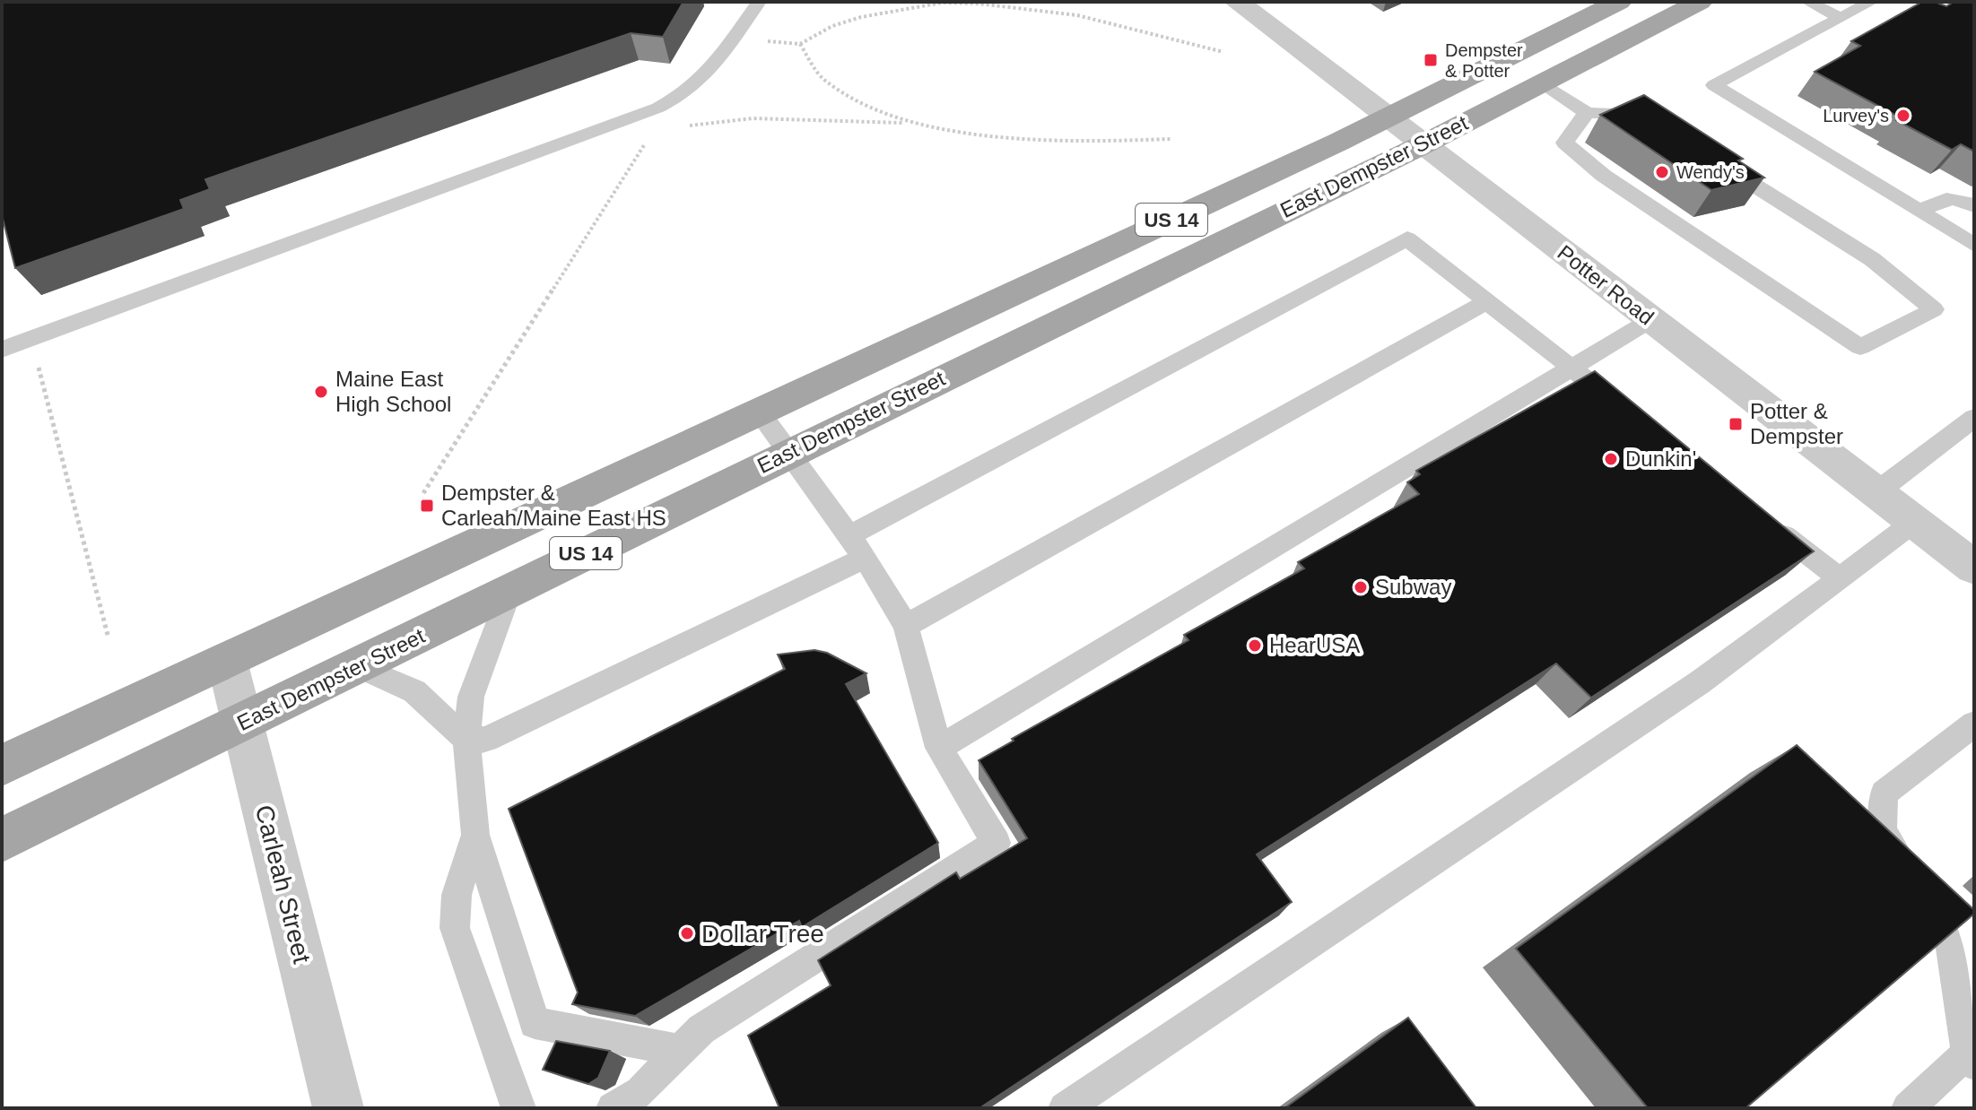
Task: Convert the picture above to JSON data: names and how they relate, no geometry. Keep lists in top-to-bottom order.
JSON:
{
  "streets": {
    "main road": ["East Dempster Street", "US 14"],
    "street": ["Potter Road", "Carleah Street"]
  },
  "crossings": [
    ["East Dempster Street", "Potter Road"],
    ["East Dempster Street", "Carleah Street"]
  ],
  "places": {
    "transit": ["Dempster & Potter", "Potter & Dempster", "Dempster & Carleah/Maine East HS"],
    "other": [
      "Lurvey's",
      "Wendy's",
      "Maine East High School",
      "Dunkin'",
      "Subway",
      "HearUSA",
      "Dollar Tree"
    ]
  }
}
